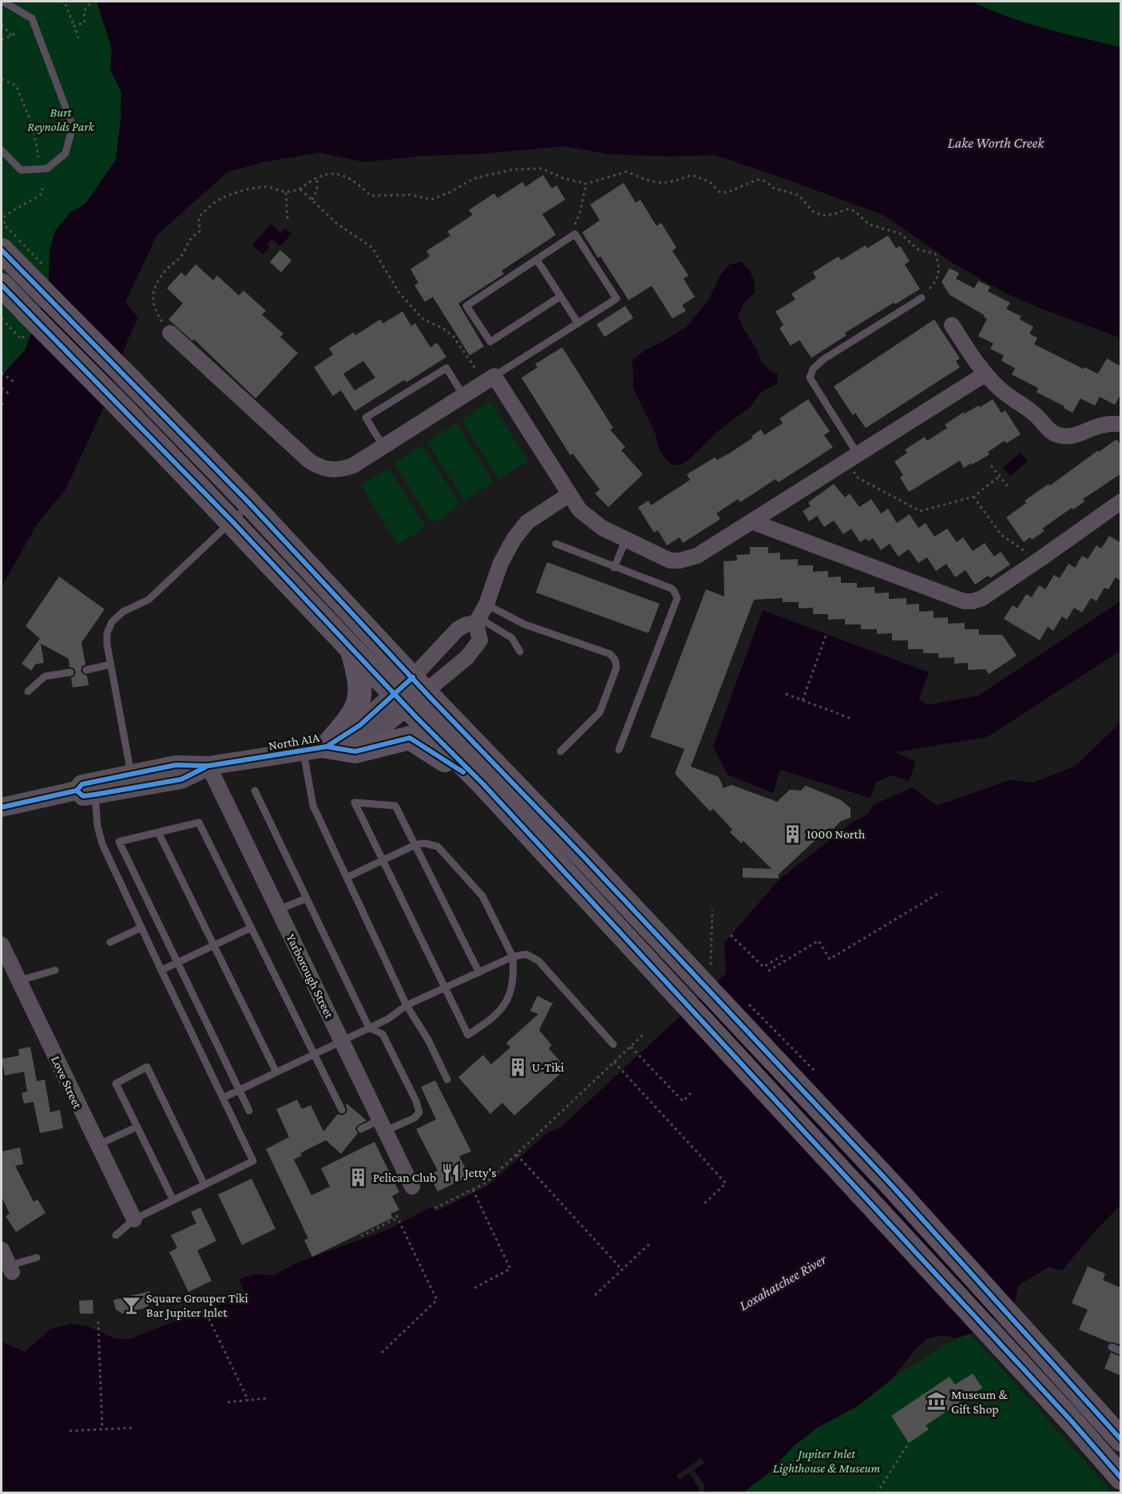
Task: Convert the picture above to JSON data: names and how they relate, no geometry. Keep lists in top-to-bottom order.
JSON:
{
  "streets": {
    "street": ["North A1A", "Yarborough Street", "Love Street"]
  },
  "crossings": [
    ["North A1A", "Yarborough Street"]
  ],
  "water": ["Lake Worth Creek", "Loxahatchee River"],
  "parks": ["Burt Reynolds Park", "Jupiter Inlet Lighthouse & Museum"],
  "places": {
    "building": ["1000 North", "U-Tiki", "Pelican Club"],
    "restaurant": ["Jetty's"],
    "bar": ["Square Grouper Tiki Bar Jupiter Inlet"],
    "museum": ["Museum & Gift Shop"]
  }
}
